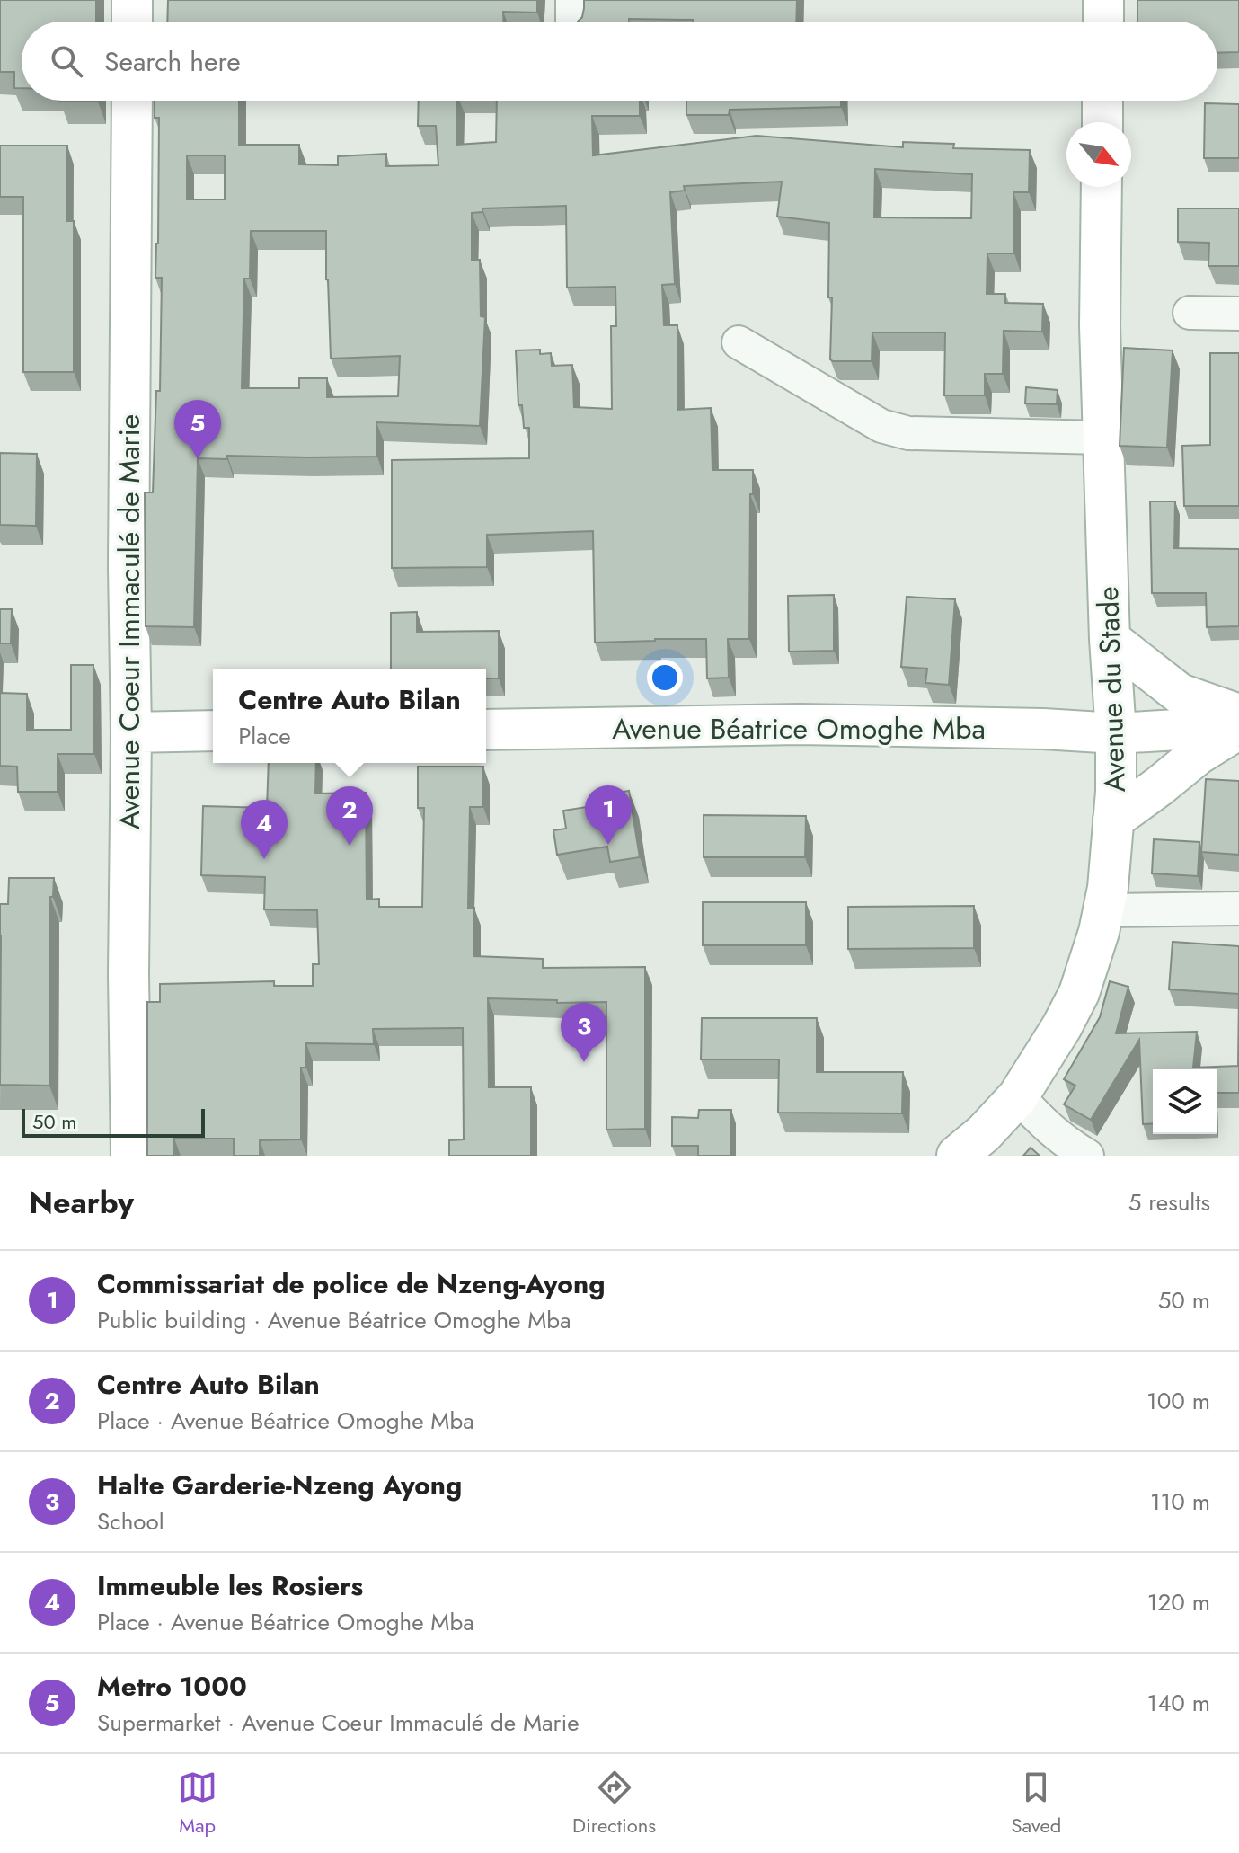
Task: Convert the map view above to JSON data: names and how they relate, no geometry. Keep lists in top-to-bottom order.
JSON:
{
  "streets": {
    "main road": ["Avenue Coeur Immaculé de Marie", "Avenue du Stade", "Avenue Béatrice Omoghe Mba"]
  },
  "crossings": [
    ["Avenue du Stade", "Avenue Béatrice Omoghe Mba"]
  ],
  "scale_bar": "50 m",
  "north": "bottom right",
  "page": {
    "search": "Search here",
    "pins": [
      "5",
      "1",
      "2",
      "4",
      "3"
    ],
    "popup": ["Centre Auto Bilan", "Place"],
    "scale": "50 m",
    "heading": ["Nearby", "5 results"],
    "list": [
      {
        "mark": "1",
        "name": "Commissariat de police de Nzeng-Ayong",
        "note": "Public building · Avenue Béatrice Omoghe Mba",
        "value": "50 m"
      },
      {
        "mark": "2",
        "name": "Centre Auto Bilan",
        "note": "Place · Avenue Béatrice Omoghe Mba",
        "value": "100 m"
      },
      {
        "mark": "3",
        "name": "Halte Garderie-Nzeng Ayong",
        "note": "School",
        "value": "110 m"
      },
      {
        "mark": "4",
        "name": "Immeuble les Rosiers",
        "note": "Place · Avenue Béatrice Omoghe Mba",
        "value": "120 m"
      },
      {
        "mark": "5",
        "name": "Metro 1000",
        "note": "Supermarket · Avenue Coeur Immaculé de Marie",
        "value": "140 m"
      }
    ],
    "nav": ["Map", "Directions", "Saved"]
  }
}
